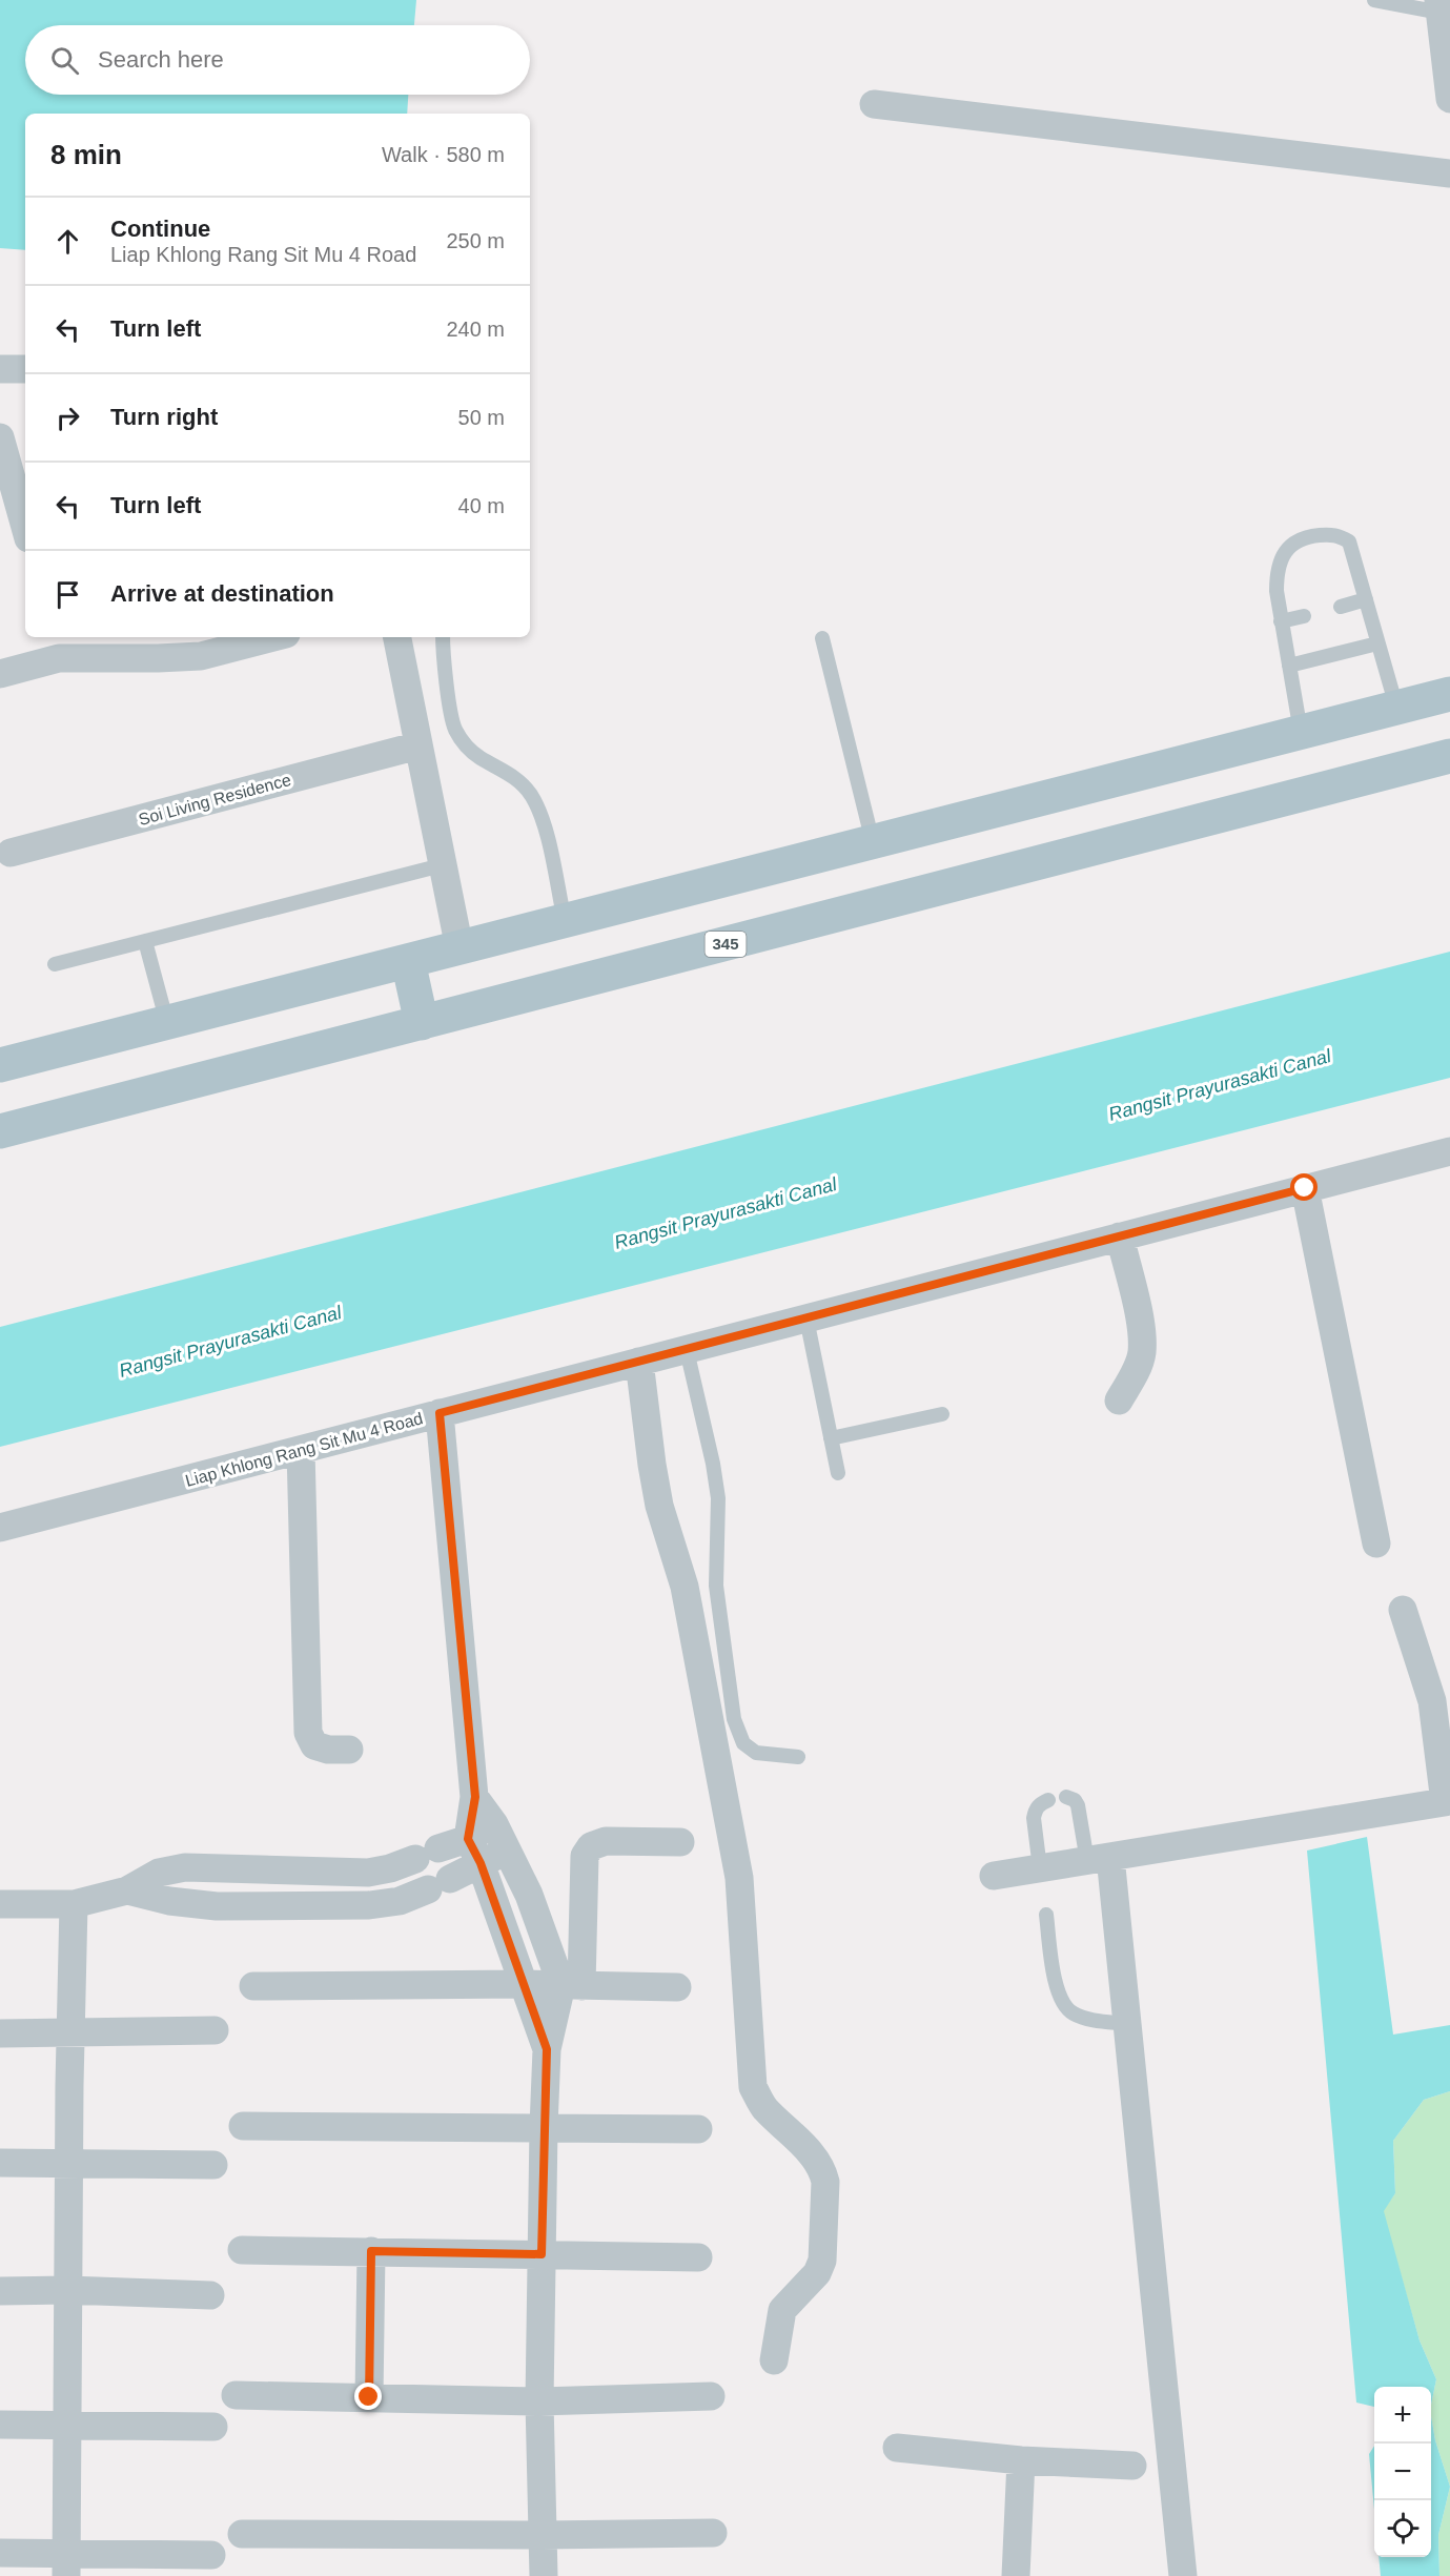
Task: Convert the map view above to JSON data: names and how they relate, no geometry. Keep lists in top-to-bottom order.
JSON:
{
  "streets": {
    "main road": ["345"],
    "street": ["Soi Living Residence", "Liap Khlong Rang Sit Mu 4 Road"]
  },
  "water": ["Rangsit Prayurasakti Canal"],
  "page": {
    "search": "Search here",
    "heading": ["8 min", "Walk · 580 m"],
    "list": [
      ["Continue", "Liap Khlong Rang Sit Mu 4 Road", "250 m"],
      ["Turn left", "240 m"],
      ["Turn right", "50 m"],
      ["Turn left", "40 m"],
      "Arrive at destination"
    ],
    "map_buttons": ["+", "−"]
  }
}
